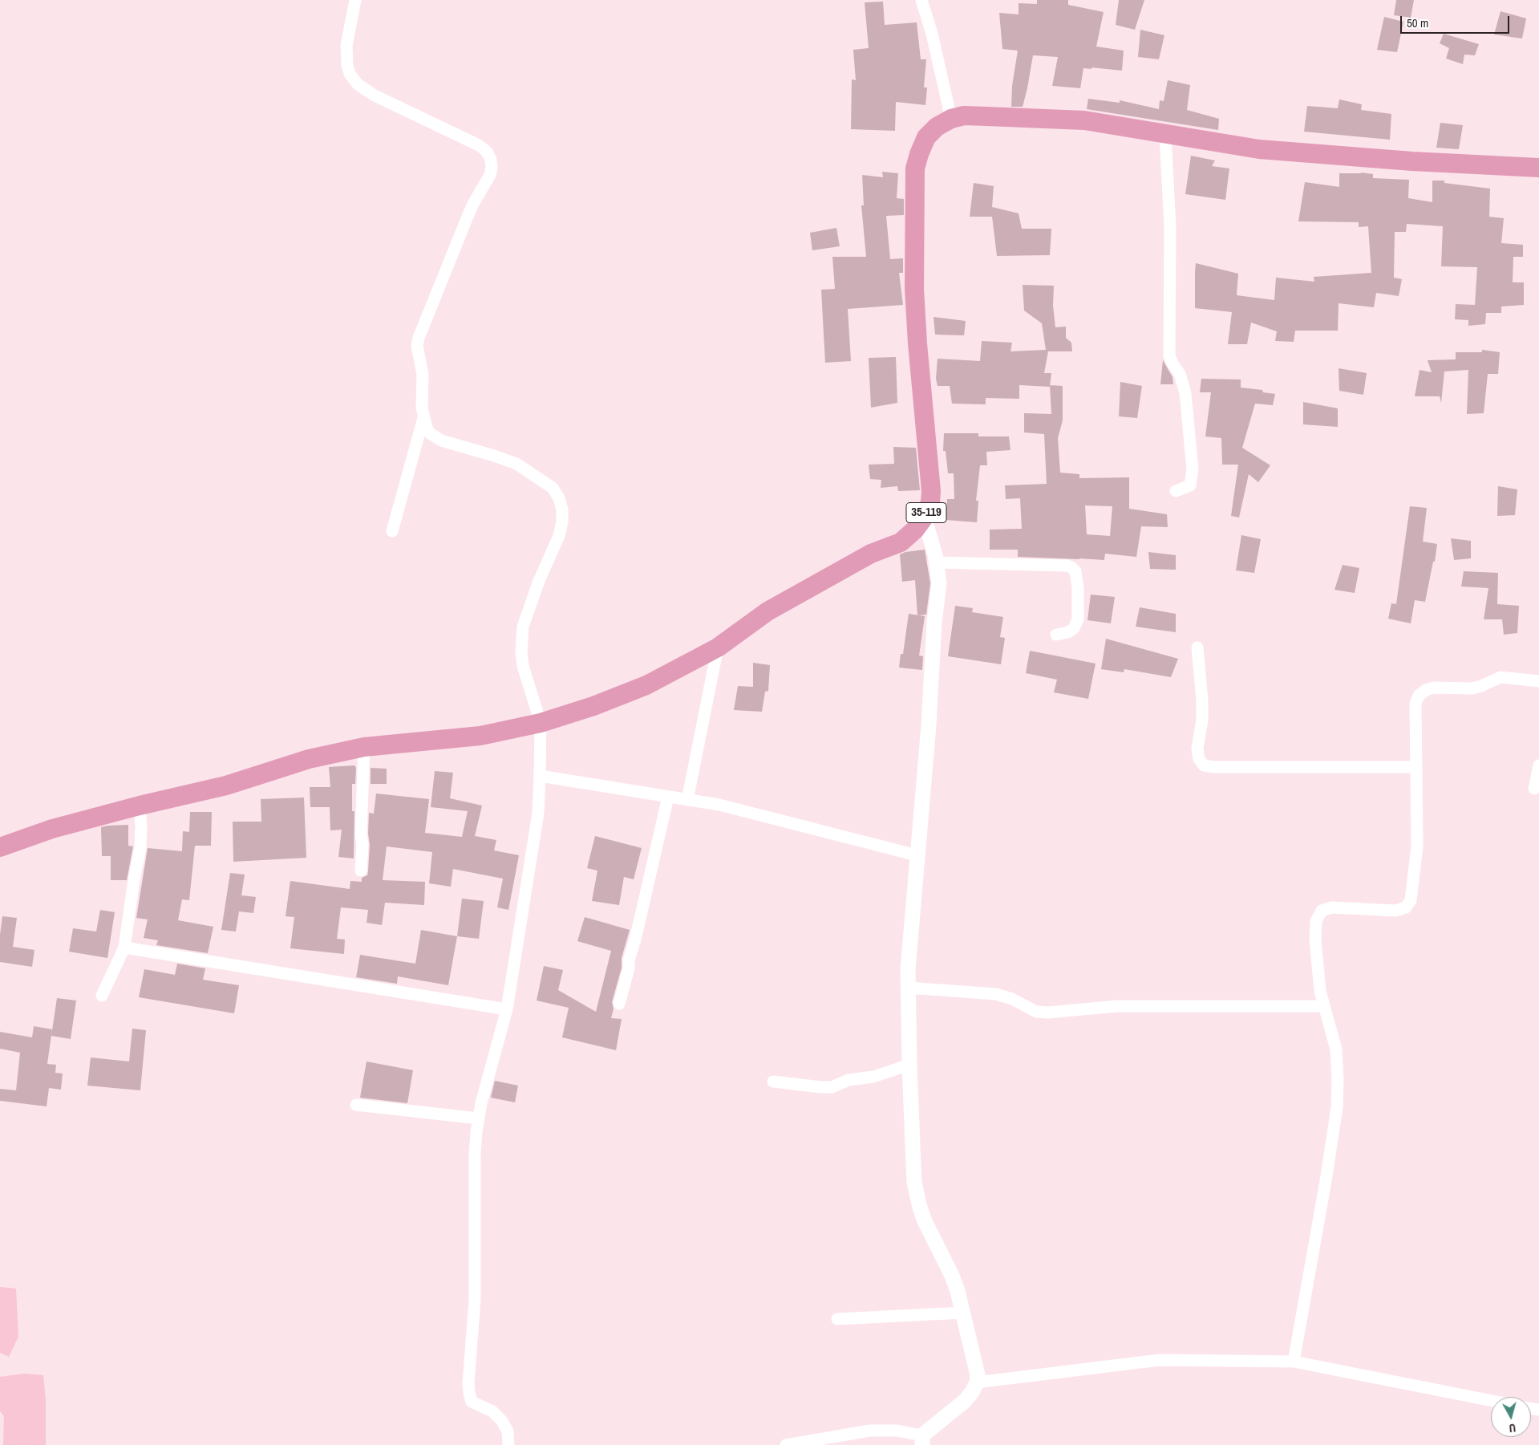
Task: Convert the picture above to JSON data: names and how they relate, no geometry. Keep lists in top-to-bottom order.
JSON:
{
  "streets": {
    "main road": ["35-119"]
  },
  "scale_bar": "50 m",
  "north": "bottom"
}
